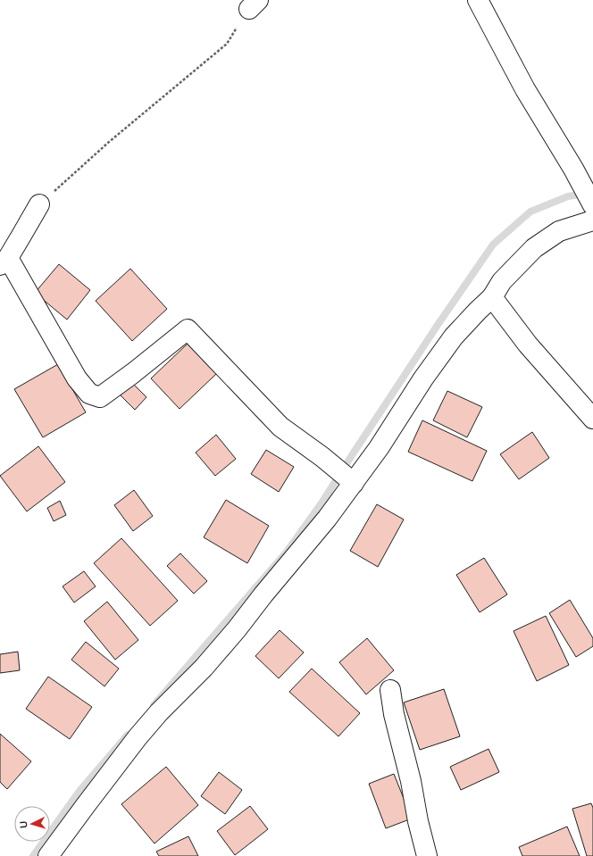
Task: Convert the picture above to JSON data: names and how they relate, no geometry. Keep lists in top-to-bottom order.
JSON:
{
  "north": "left"
}
